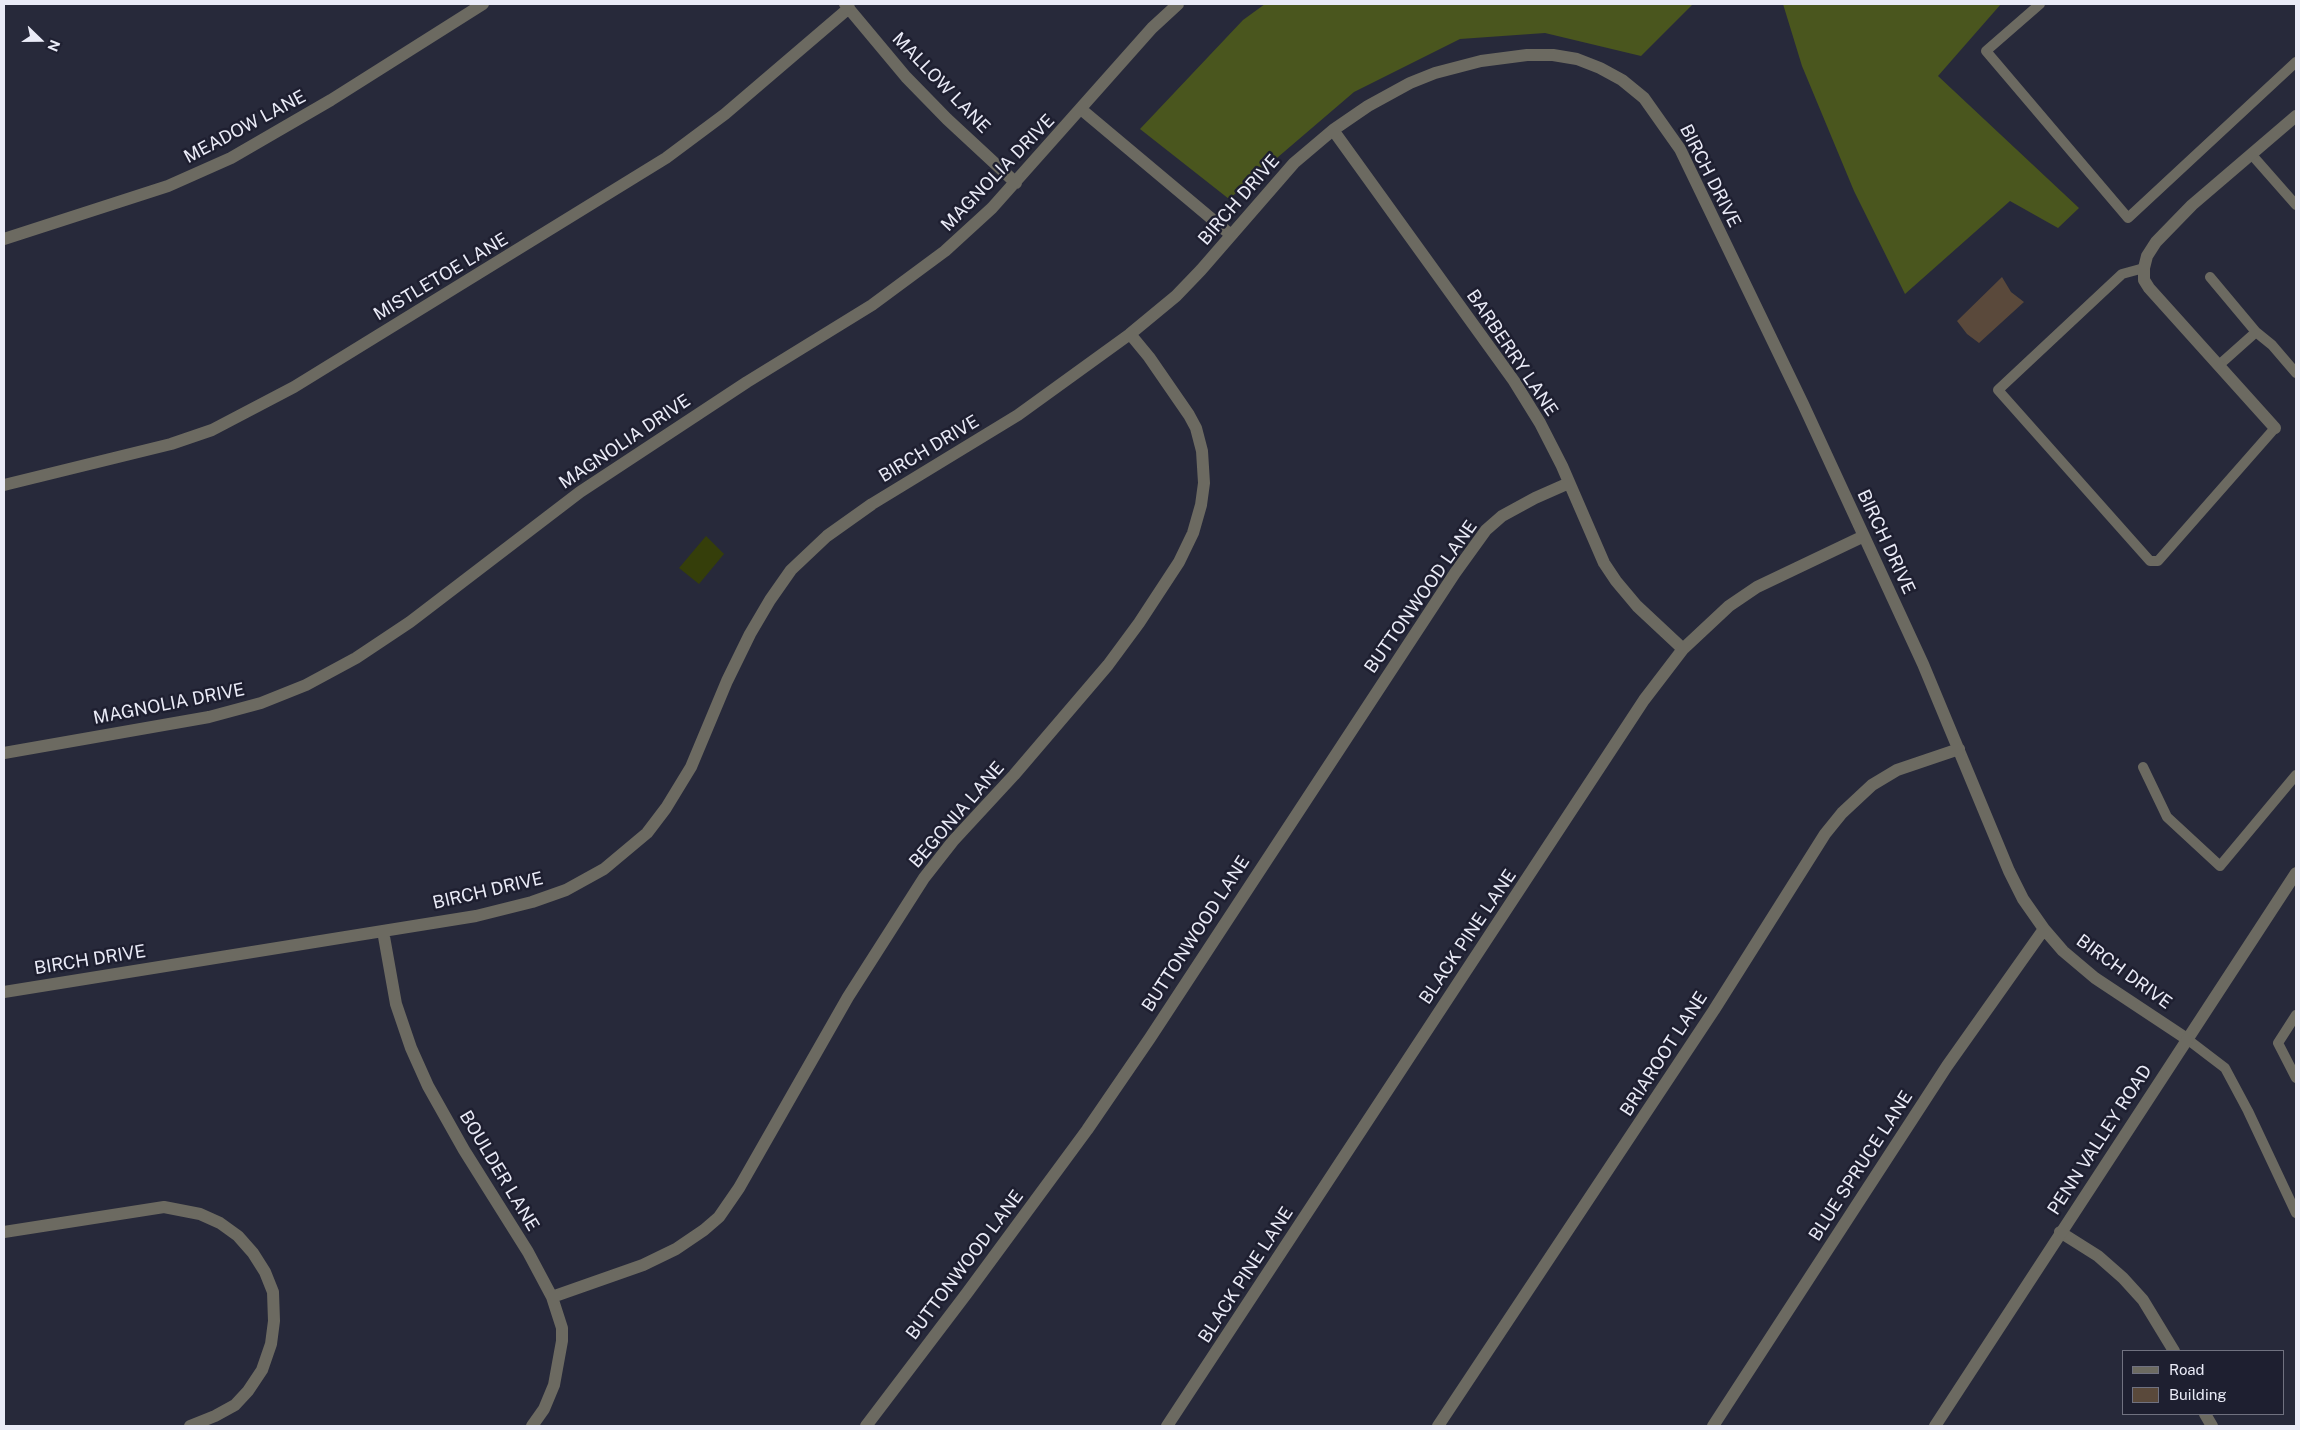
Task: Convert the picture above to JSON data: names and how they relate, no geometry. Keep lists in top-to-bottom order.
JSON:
{
  "streets": {
    "street": [
      "MALLOW LANE",
      "MEADOW LANE",
      "MAGNOLIA DRIVE",
      "BIRCH DRIVE",
      "MISTLETOE LANE",
      "BARBERRY LANE",
      "BUTTONWOOD LANE",
      "BEGONIA LANE",
      "BLACK PINE LANE",
      "BRIAROOT LANE",
      "PENN VALLEY ROAD",
      "BLUE SPRUCE LANE",
      "BOULDER LANE"
    ]
  },
  "crossings": [
    ["MALLOW LANE", "MAGNOLIA DRIVE"],
    ["MALLOW LANE", "MISTLETOE LANE"],
    ["BIRCH DRIVE", "BARBERRY LANE"],
    ["BIRCH DRIVE", "BEGONIA LANE"],
    ["BIRCH DRIVE", "BLACK PINE LANE"],
    ["BIRCH DRIVE", "BRIAROOT LANE"],
    ["BIRCH DRIVE", "PENN VALLEY ROAD"],
    ["BIRCH DRIVE", "BLUE SPRUCE LANE"],
    ["BIRCH DRIVE", "BOULDER LANE"],
    ["BARBERRY LANE", "BUTTONWOOD LANE"],
    ["BARBERRY LANE", "BLACK PINE LANE"],
    ["BEGONIA LANE", "BOULDER LANE"]
  ],
  "legend": ["Road", "Building"],
  "north": "right"
}
